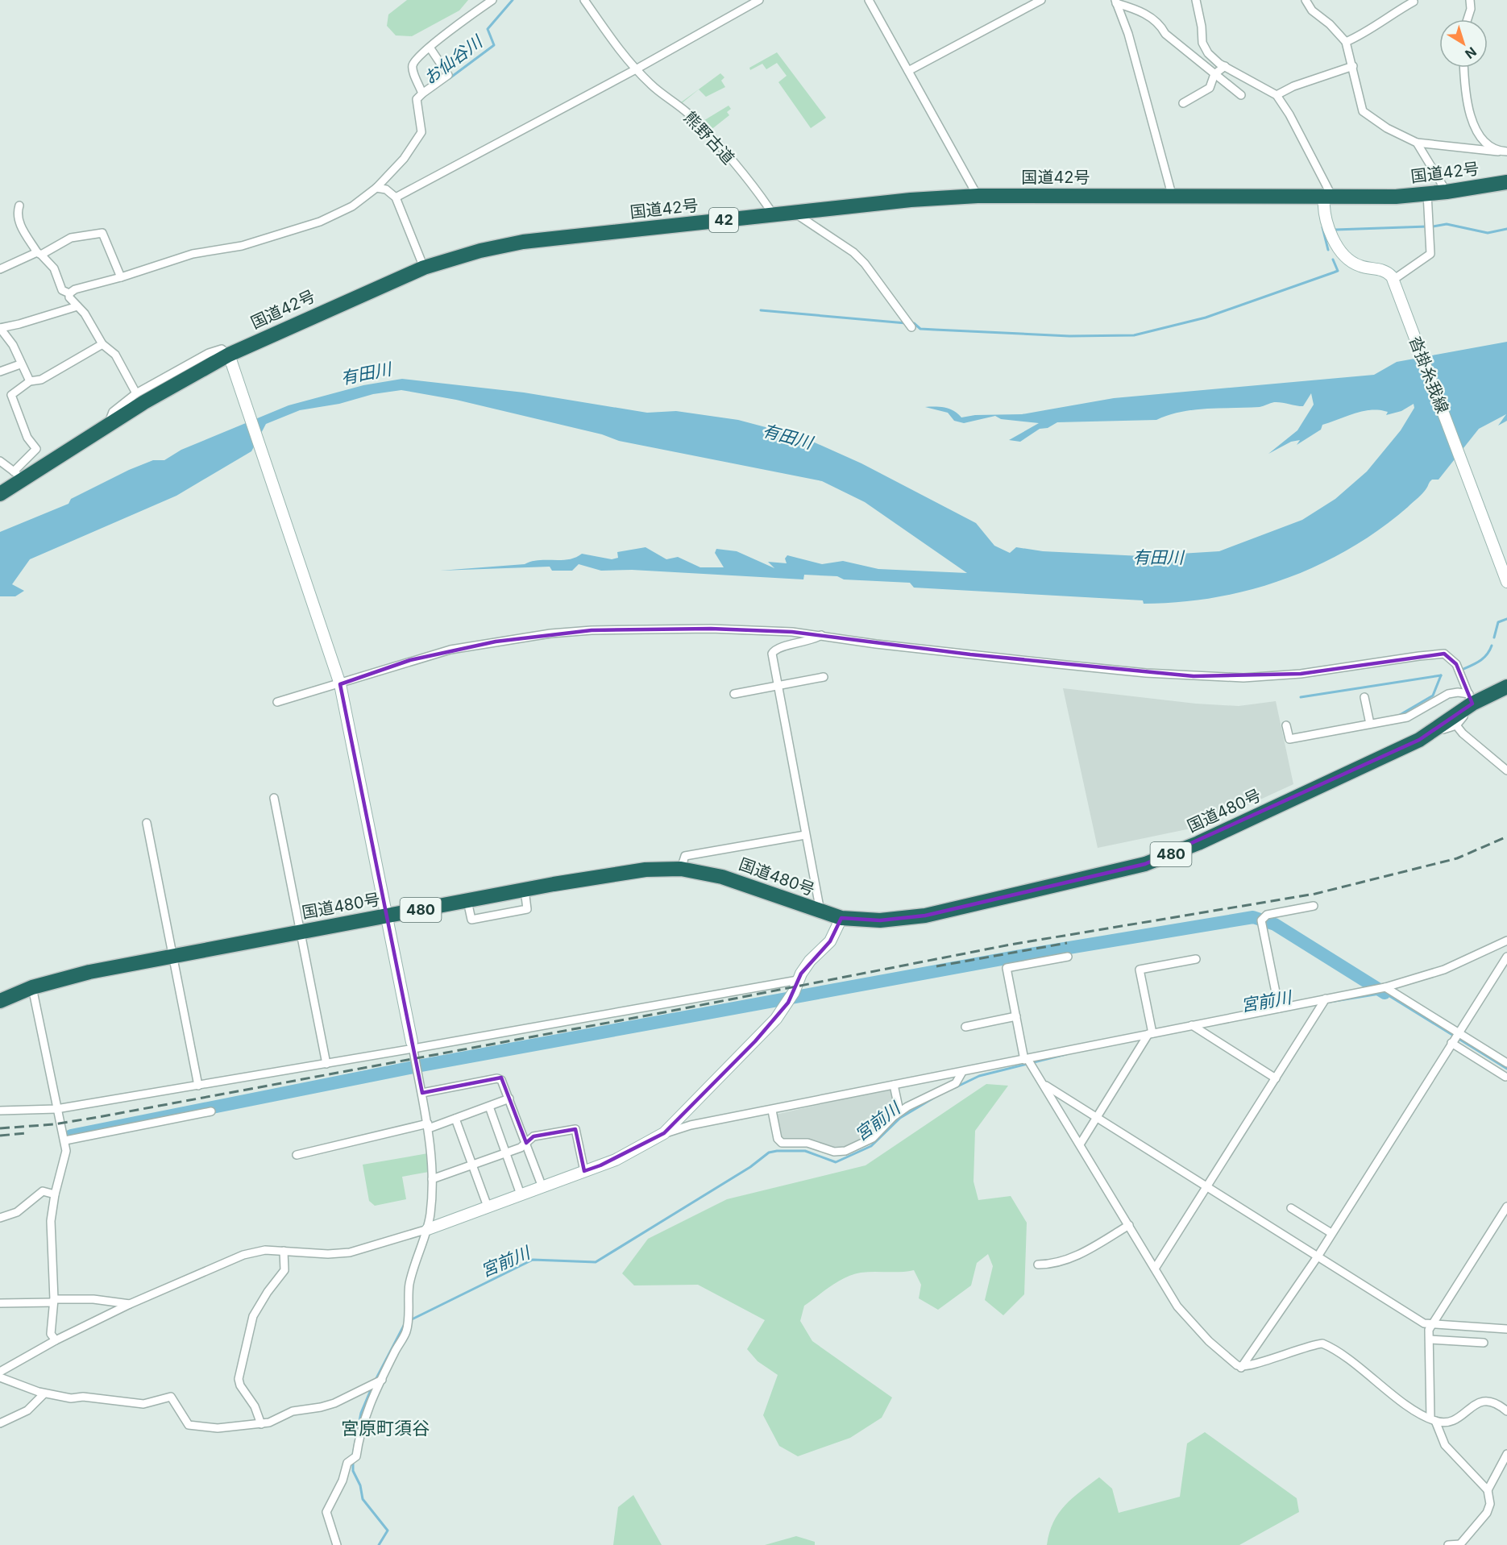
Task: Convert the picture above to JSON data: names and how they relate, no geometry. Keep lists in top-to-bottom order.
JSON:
{
  "streets": {
    "highway": [
      "国道42号",
      "42",
      "国道480号",
      "480"
    ],
    "street": ["熊野古道", "沓掛糸我線"]
  },
  "crossings": [
    ["熊野古道", "国道42号"]
  ],
  "districts": ["宮原町須谷"],
  "water": ["お仙谷川", "有田川", "宮前川"],
  "north": "bottom right"
}
